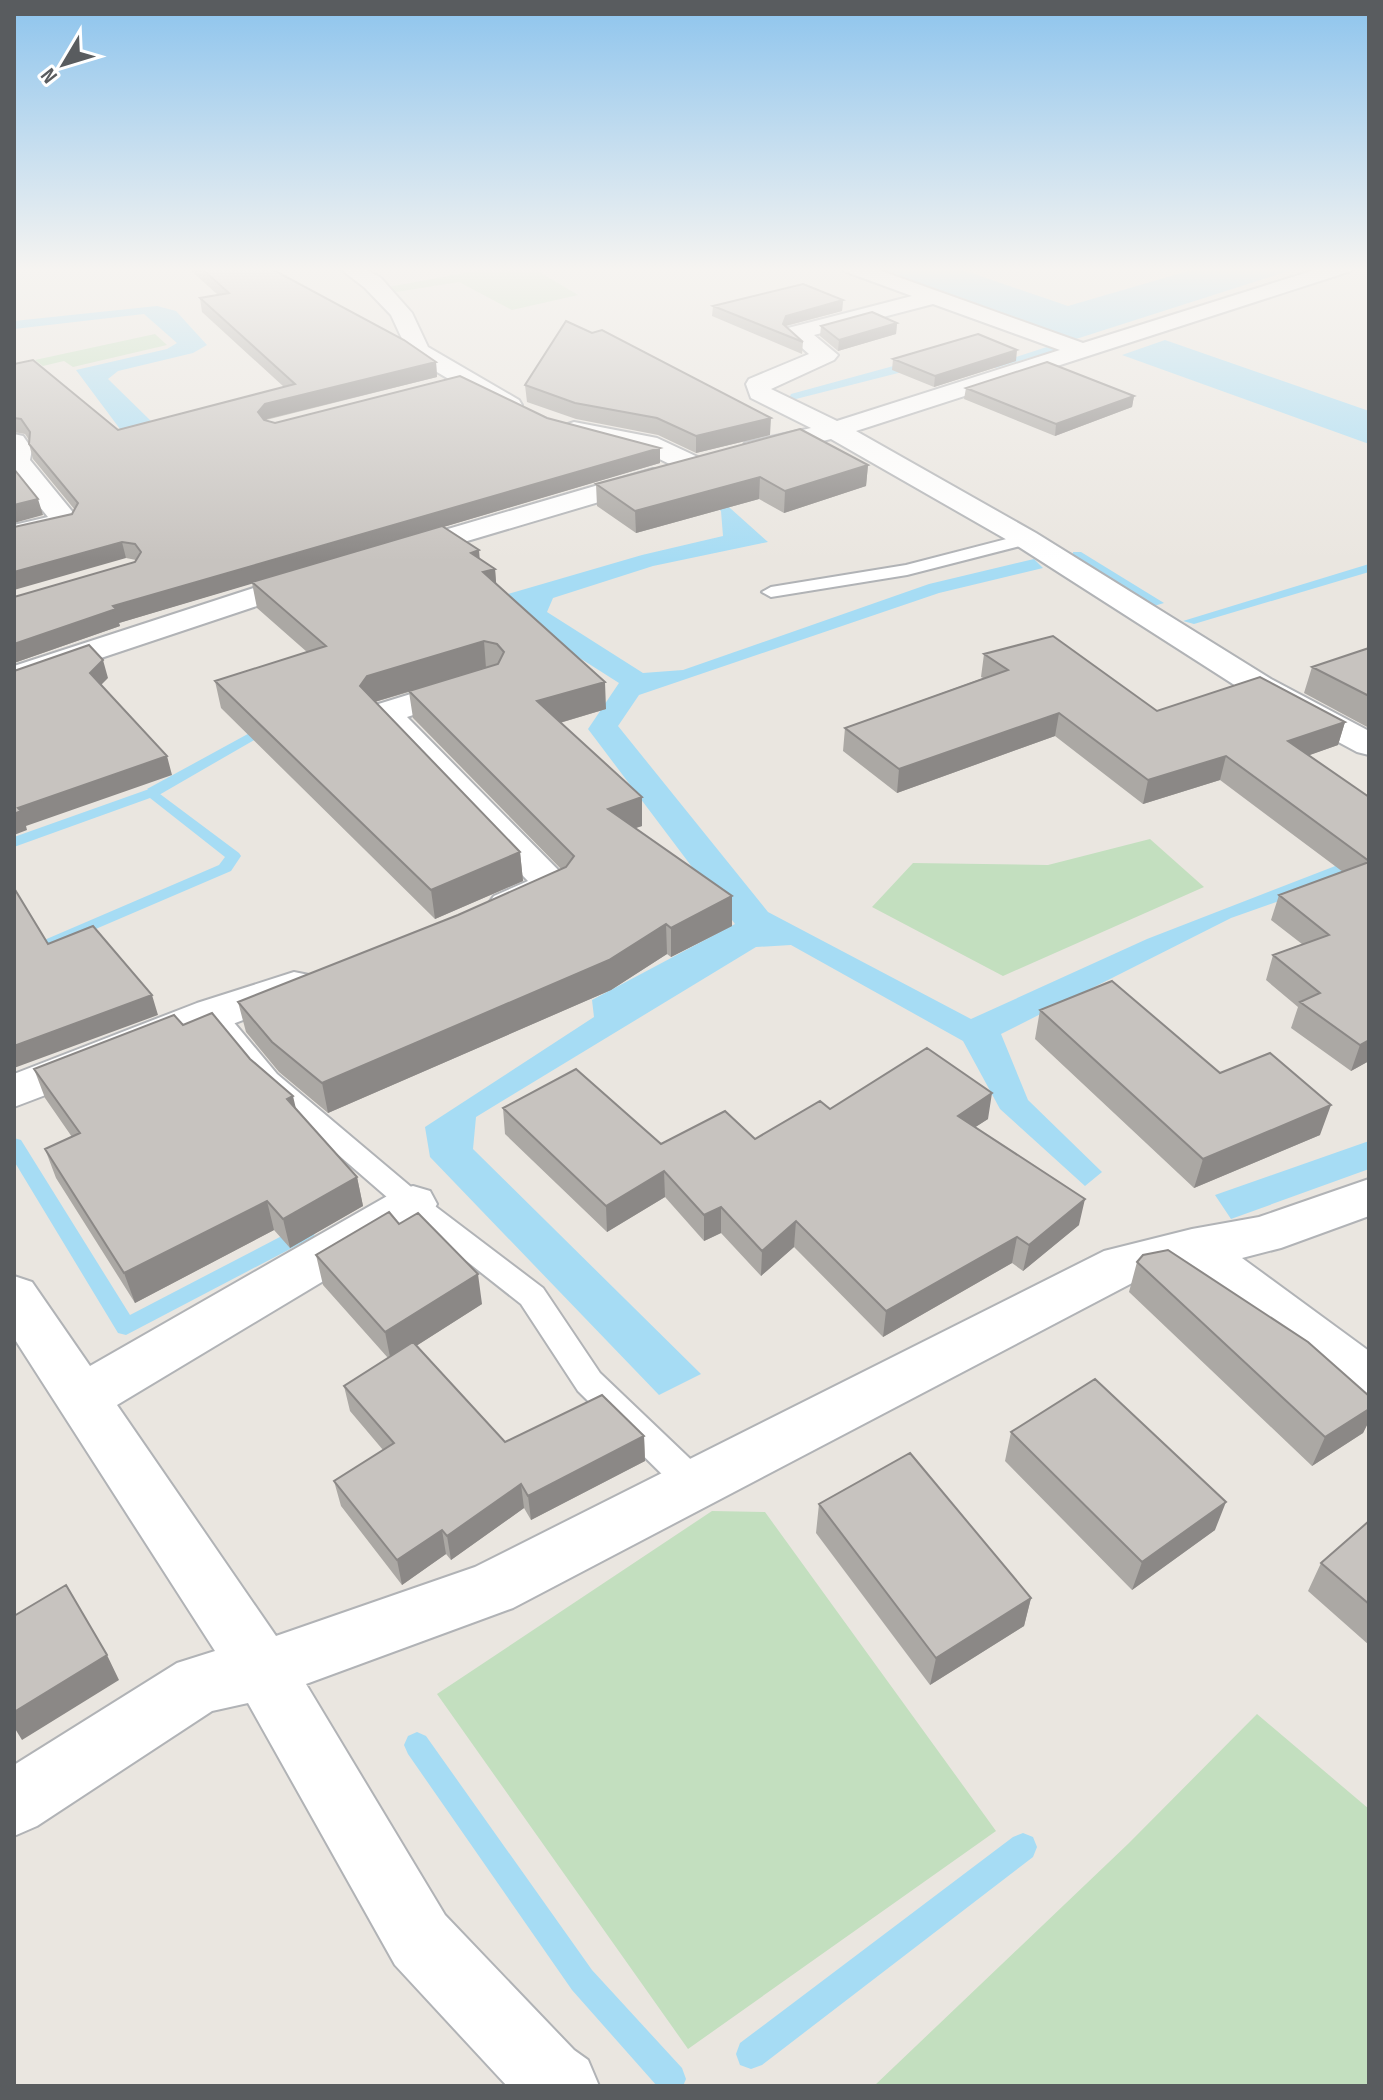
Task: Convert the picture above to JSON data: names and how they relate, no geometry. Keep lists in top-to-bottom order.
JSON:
{
  "north": "bottom left"
}
